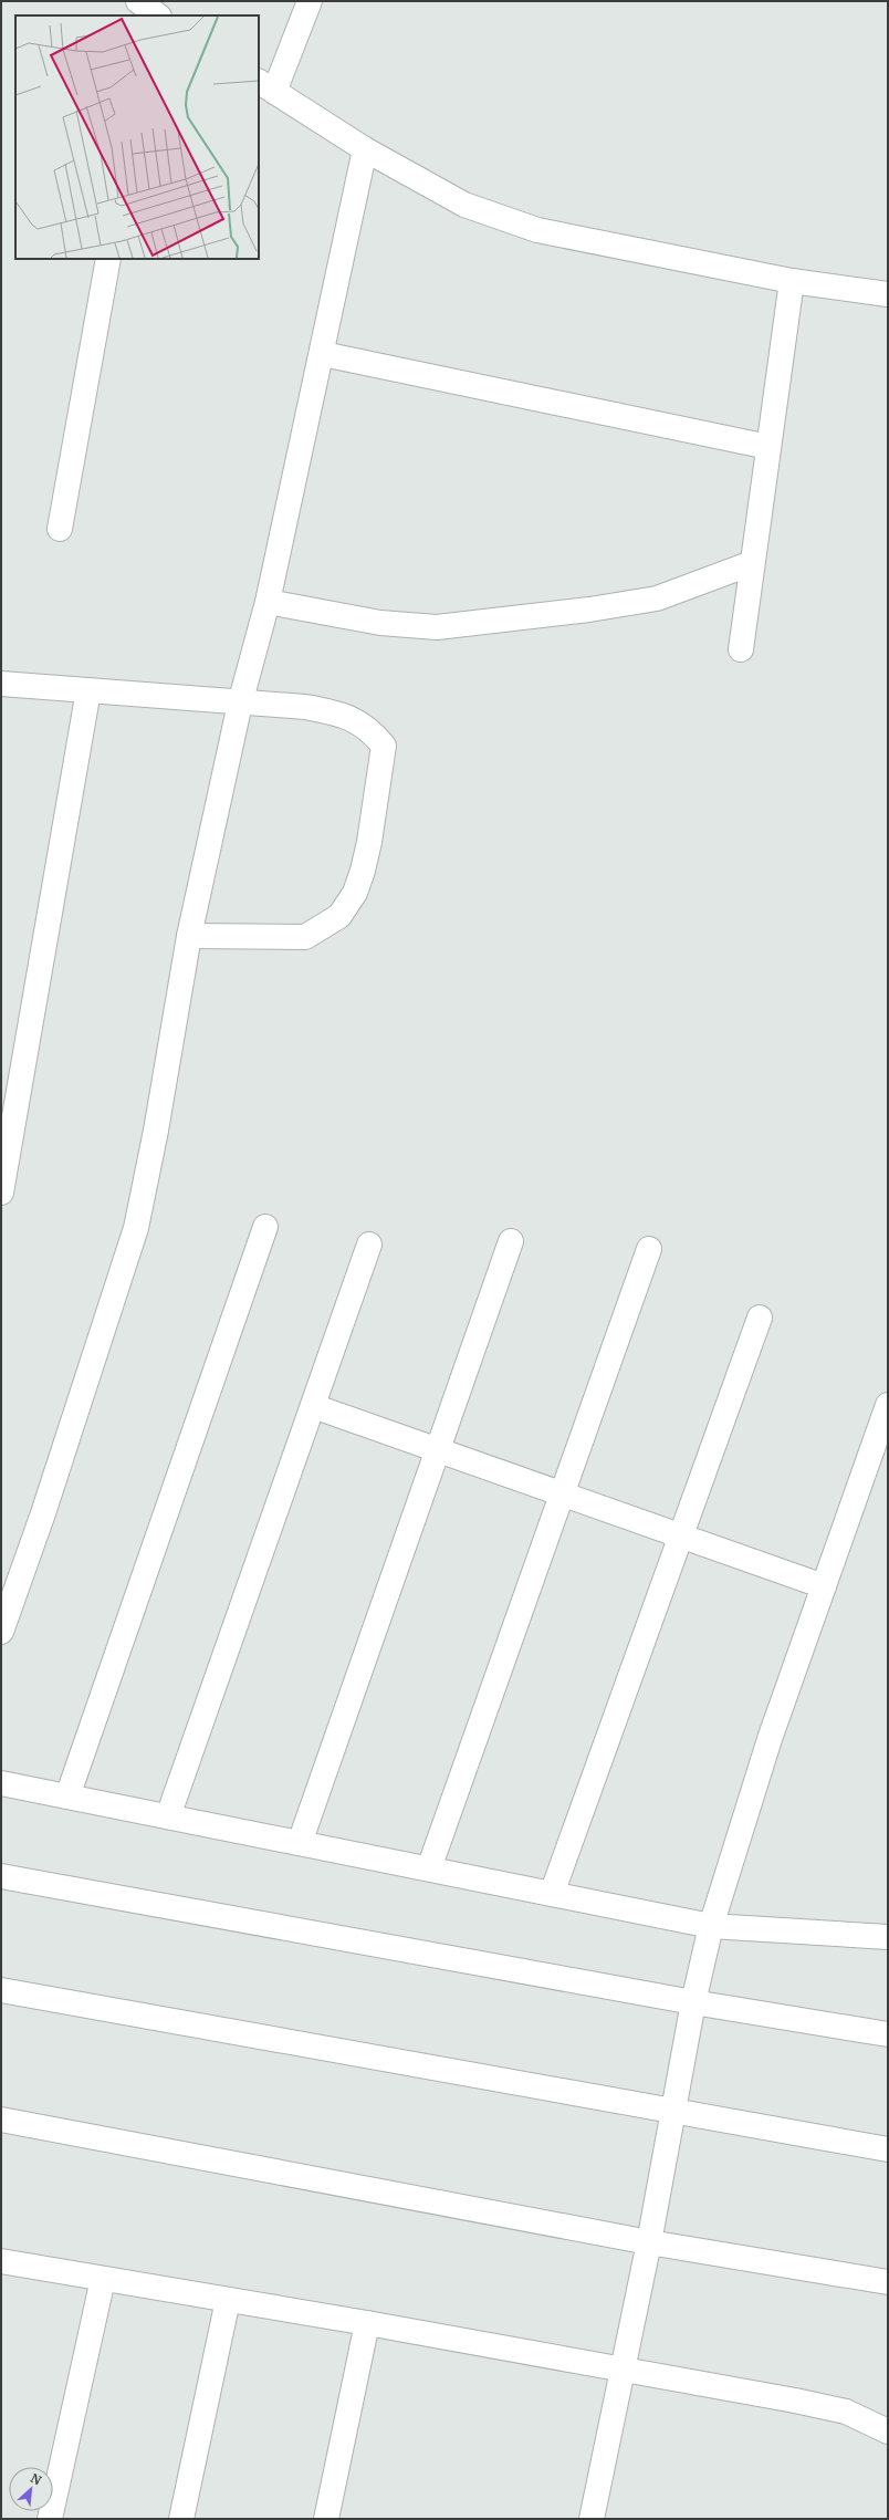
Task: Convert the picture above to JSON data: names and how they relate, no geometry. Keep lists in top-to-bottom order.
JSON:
{
  "north": "top right"
}
